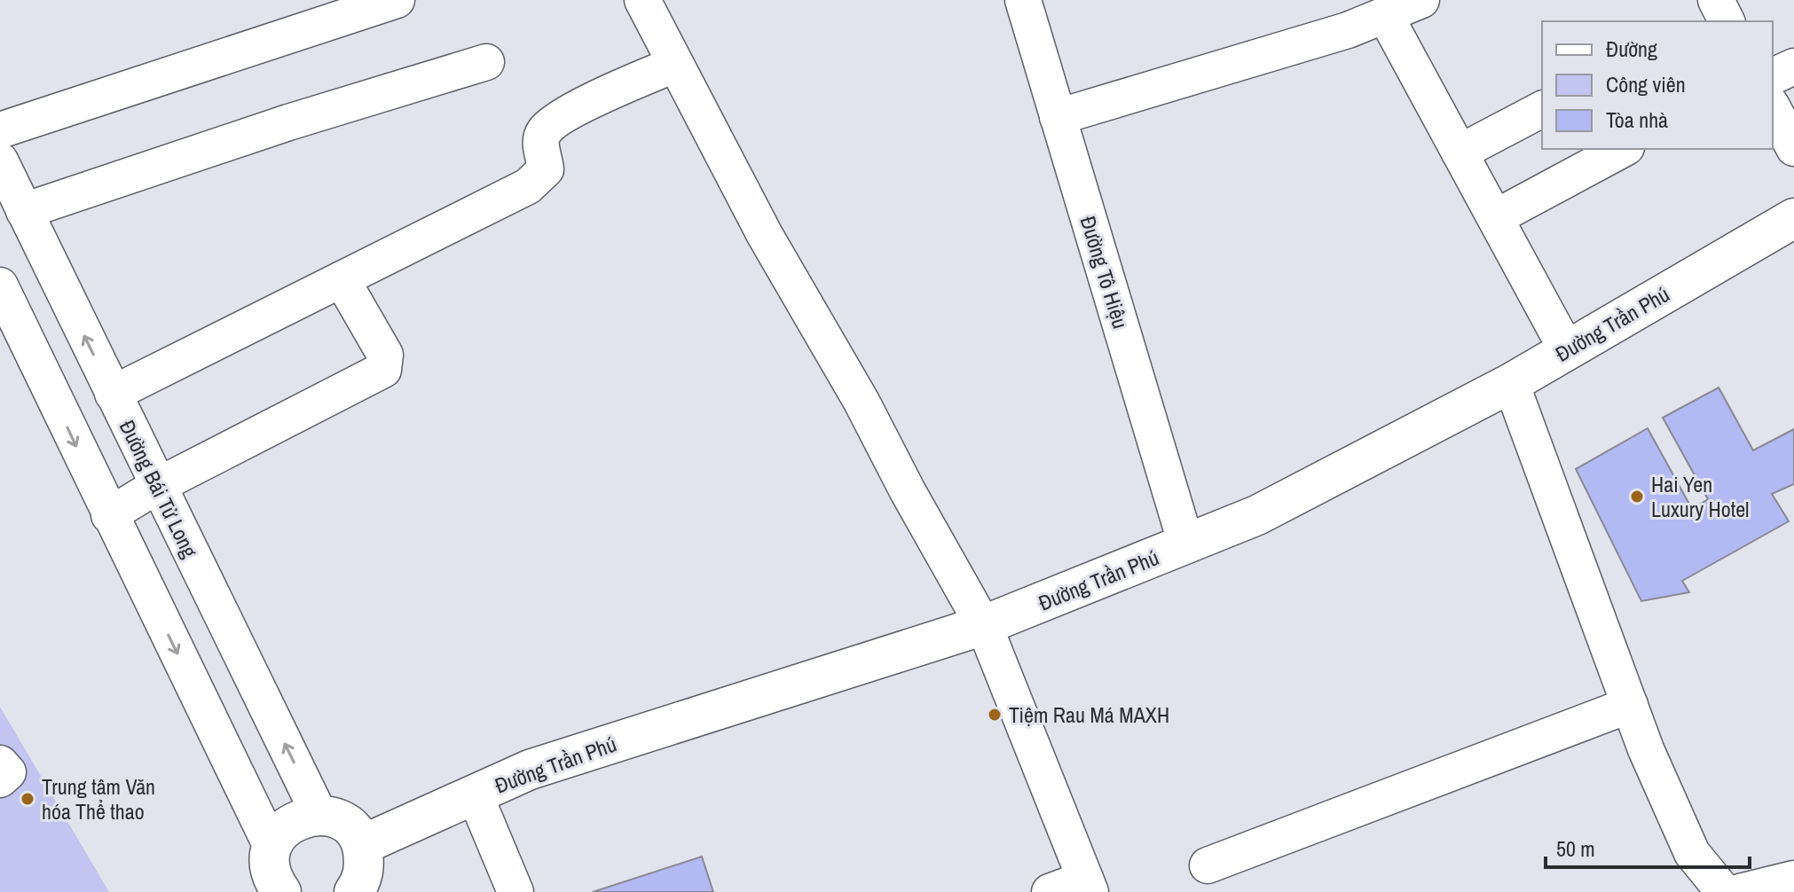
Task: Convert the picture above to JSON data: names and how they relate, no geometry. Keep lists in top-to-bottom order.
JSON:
{
  "streets": {
    "main road": ["Đường Trần Phú"],
    "street": ["Đường Tô Hiệu", "Đường Bái Tử Long"]
  },
  "crossings": [
    ["Đường Tô Hiệu", "Đường Trần Phú"]
  ],
  "places": ["Hai Yen Luxury Hotel", "Tiệm Rau Má MAXH", "Trung tâm Văn hóa Thể thao"],
  "legend": ["Đường", "Công viên", "Tòa nhà"],
  "scale_bar": "50 m"
}
